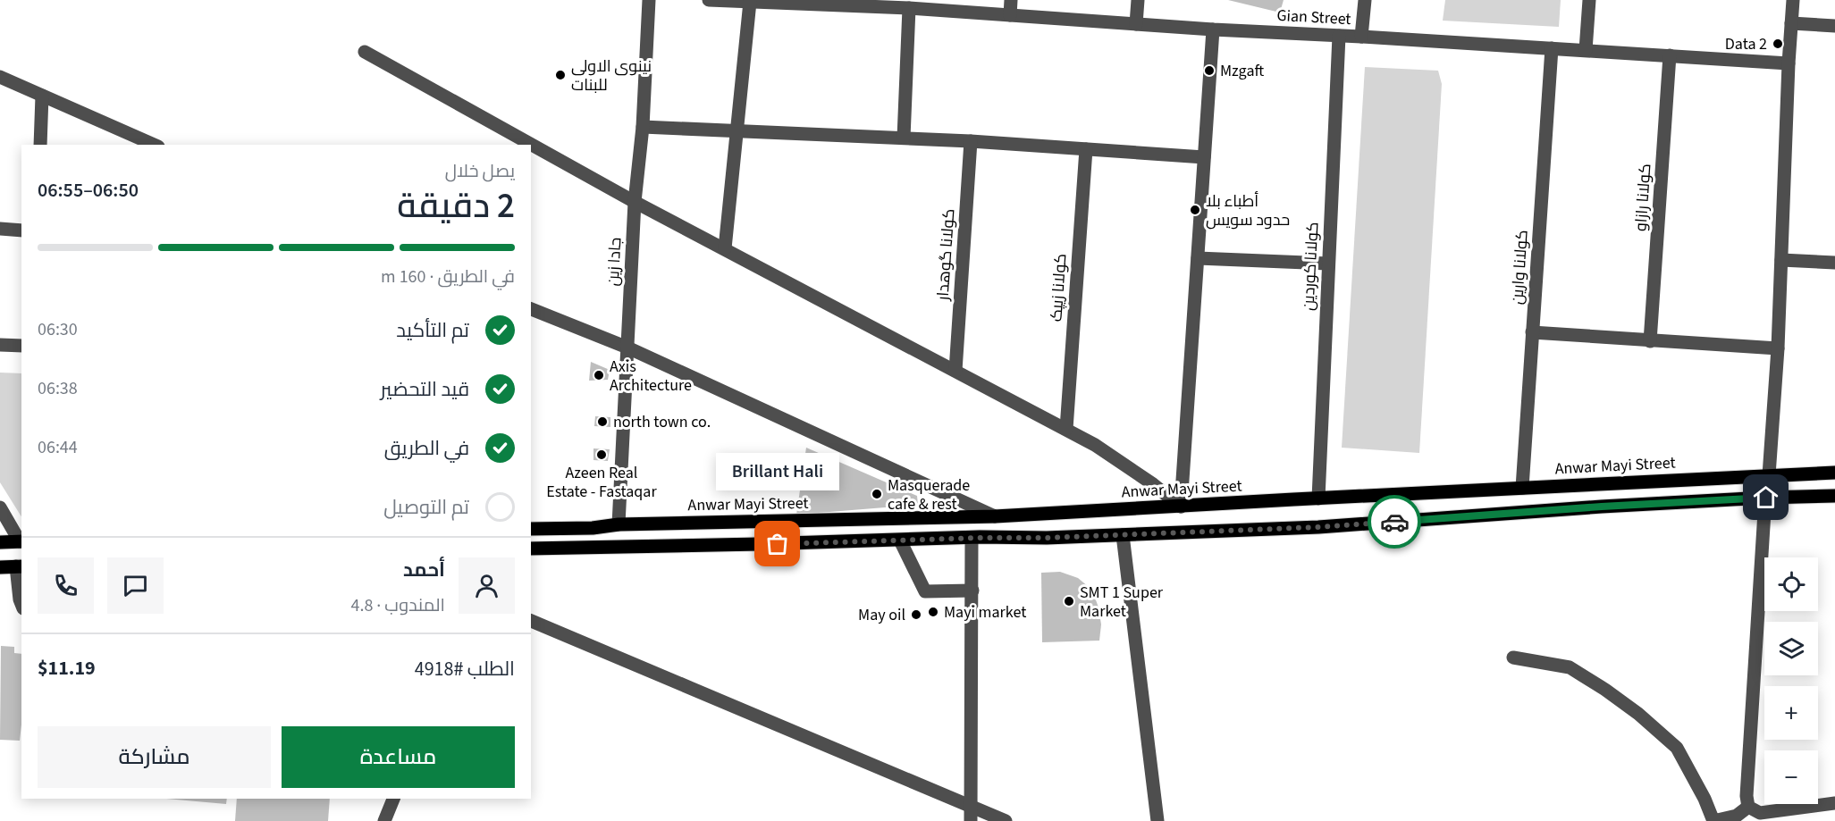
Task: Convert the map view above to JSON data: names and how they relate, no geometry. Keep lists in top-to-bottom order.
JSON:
{
  "streets": {
    "main road": ["Anwar Mayi Street"],
    "street": [
      "Gian Street",
      "کولانا رازاو",
      "کولانا گوهدار",
      "جادا زین",
      "کولانا کوردین",
      "کولانا وارین",
      "کولانا زیپک"
    ]
  },
  "crossings": [
    ["Gian Street", "کولانا رازاو"],
    ["Gian Street", "کولانا کوردین"],
    ["Gian Street", "کولانا وارین"],
    ["جادا زین", "Anwar Mayi Street"],
    ["کولانا کوردین", "Anwar Mayi Street"],
    ["کولانا وارین", "Anwar Mayi Street"]
  ],
  "places": [
    "Data 2",
    "Mzgaft",
    "نينوى الاولى للبنات",
    "أطباء بلا حدود سويس",
    "Axis Architecture",
    "north town co.",
    "Azeen Real Estate - Fastaqar",
    "Masquerade cafe & rest",
    "Brillant Hali",
    "SMT 1 Super Market",
    "Mayi market",
    "May oil"
  ],
  "page": {
    "heading": ["2 دقيقة", "يصل خلال", "06:50–06:55"],
    "panel": [
      "أحمد",
      "المندوب · 4.8",
      "الطلب #4918",
      "$11.19"
    ],
    "bar": "في الطريق · 160 m",
    "list": [
      ["تم التأكيد", "06:30"],
      ["قيد التحضير", "06:38"],
      ["في الطريق", "06:44"],
      "تم التوصيل"
    ],
    "bubble": "Brillant Hali",
    "map_buttons": ["+", "−"],
    "buttons": ["مساعدة", "مشاركة"]
  }
}
